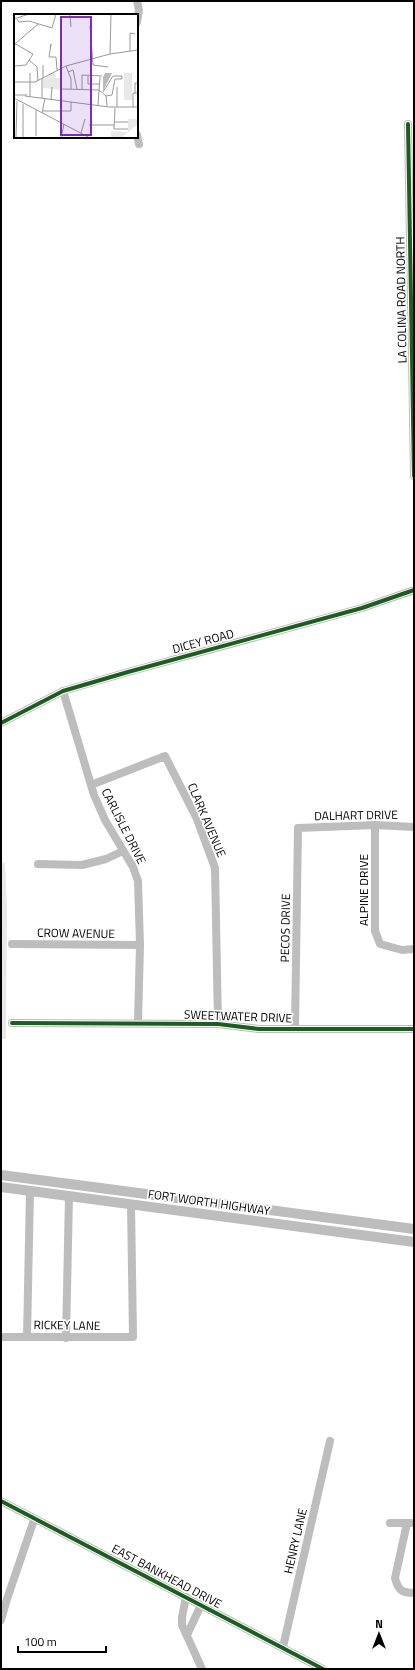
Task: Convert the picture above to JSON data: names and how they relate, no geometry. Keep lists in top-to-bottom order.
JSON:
{
  "streets": {
    "main road": ["FORT WORTH HIGHWAY"],
    "street": [
      "LA COLINA ROAD NORTH",
      "DICEY ROAD",
      "DALHART DRIVE",
      "CLARK AVENUE",
      "CARLISLE DRIVE",
      "ALPINE DRIVE",
      "PECOS DRIVE",
      "CROW AVENUE",
      "SWEETWATER DRIVE",
      "RICKEY LANE",
      "HENRY LANE",
      "EAST BANKHEAD DRIVE"
    ]
  },
  "crossings": [
    ["DICEY ROAD", "CARLISLE DRIVE"],
    ["DALHART DRIVE", "ALPINE DRIVE"],
    ["DALHART DRIVE", "PECOS DRIVE"],
    ["CLARK AVENUE", "CARLISLE DRIVE"],
    ["CLARK AVENUE", "SWEETWATER DRIVE"],
    ["CARLISLE DRIVE", "CROW AVENUE"],
    ["CARLISLE DRIVE", "SWEETWATER DRIVE"],
    ["PECOS DRIVE", "SWEETWATER DRIVE"],
    ["FORT WORTH HIGHWAY", "RICKEY LANE"],
    ["HENRY LANE", "EAST BANKHEAD DRIVE"]
  ],
  "scale_bar": "100 m",
  "north": "top"
}
